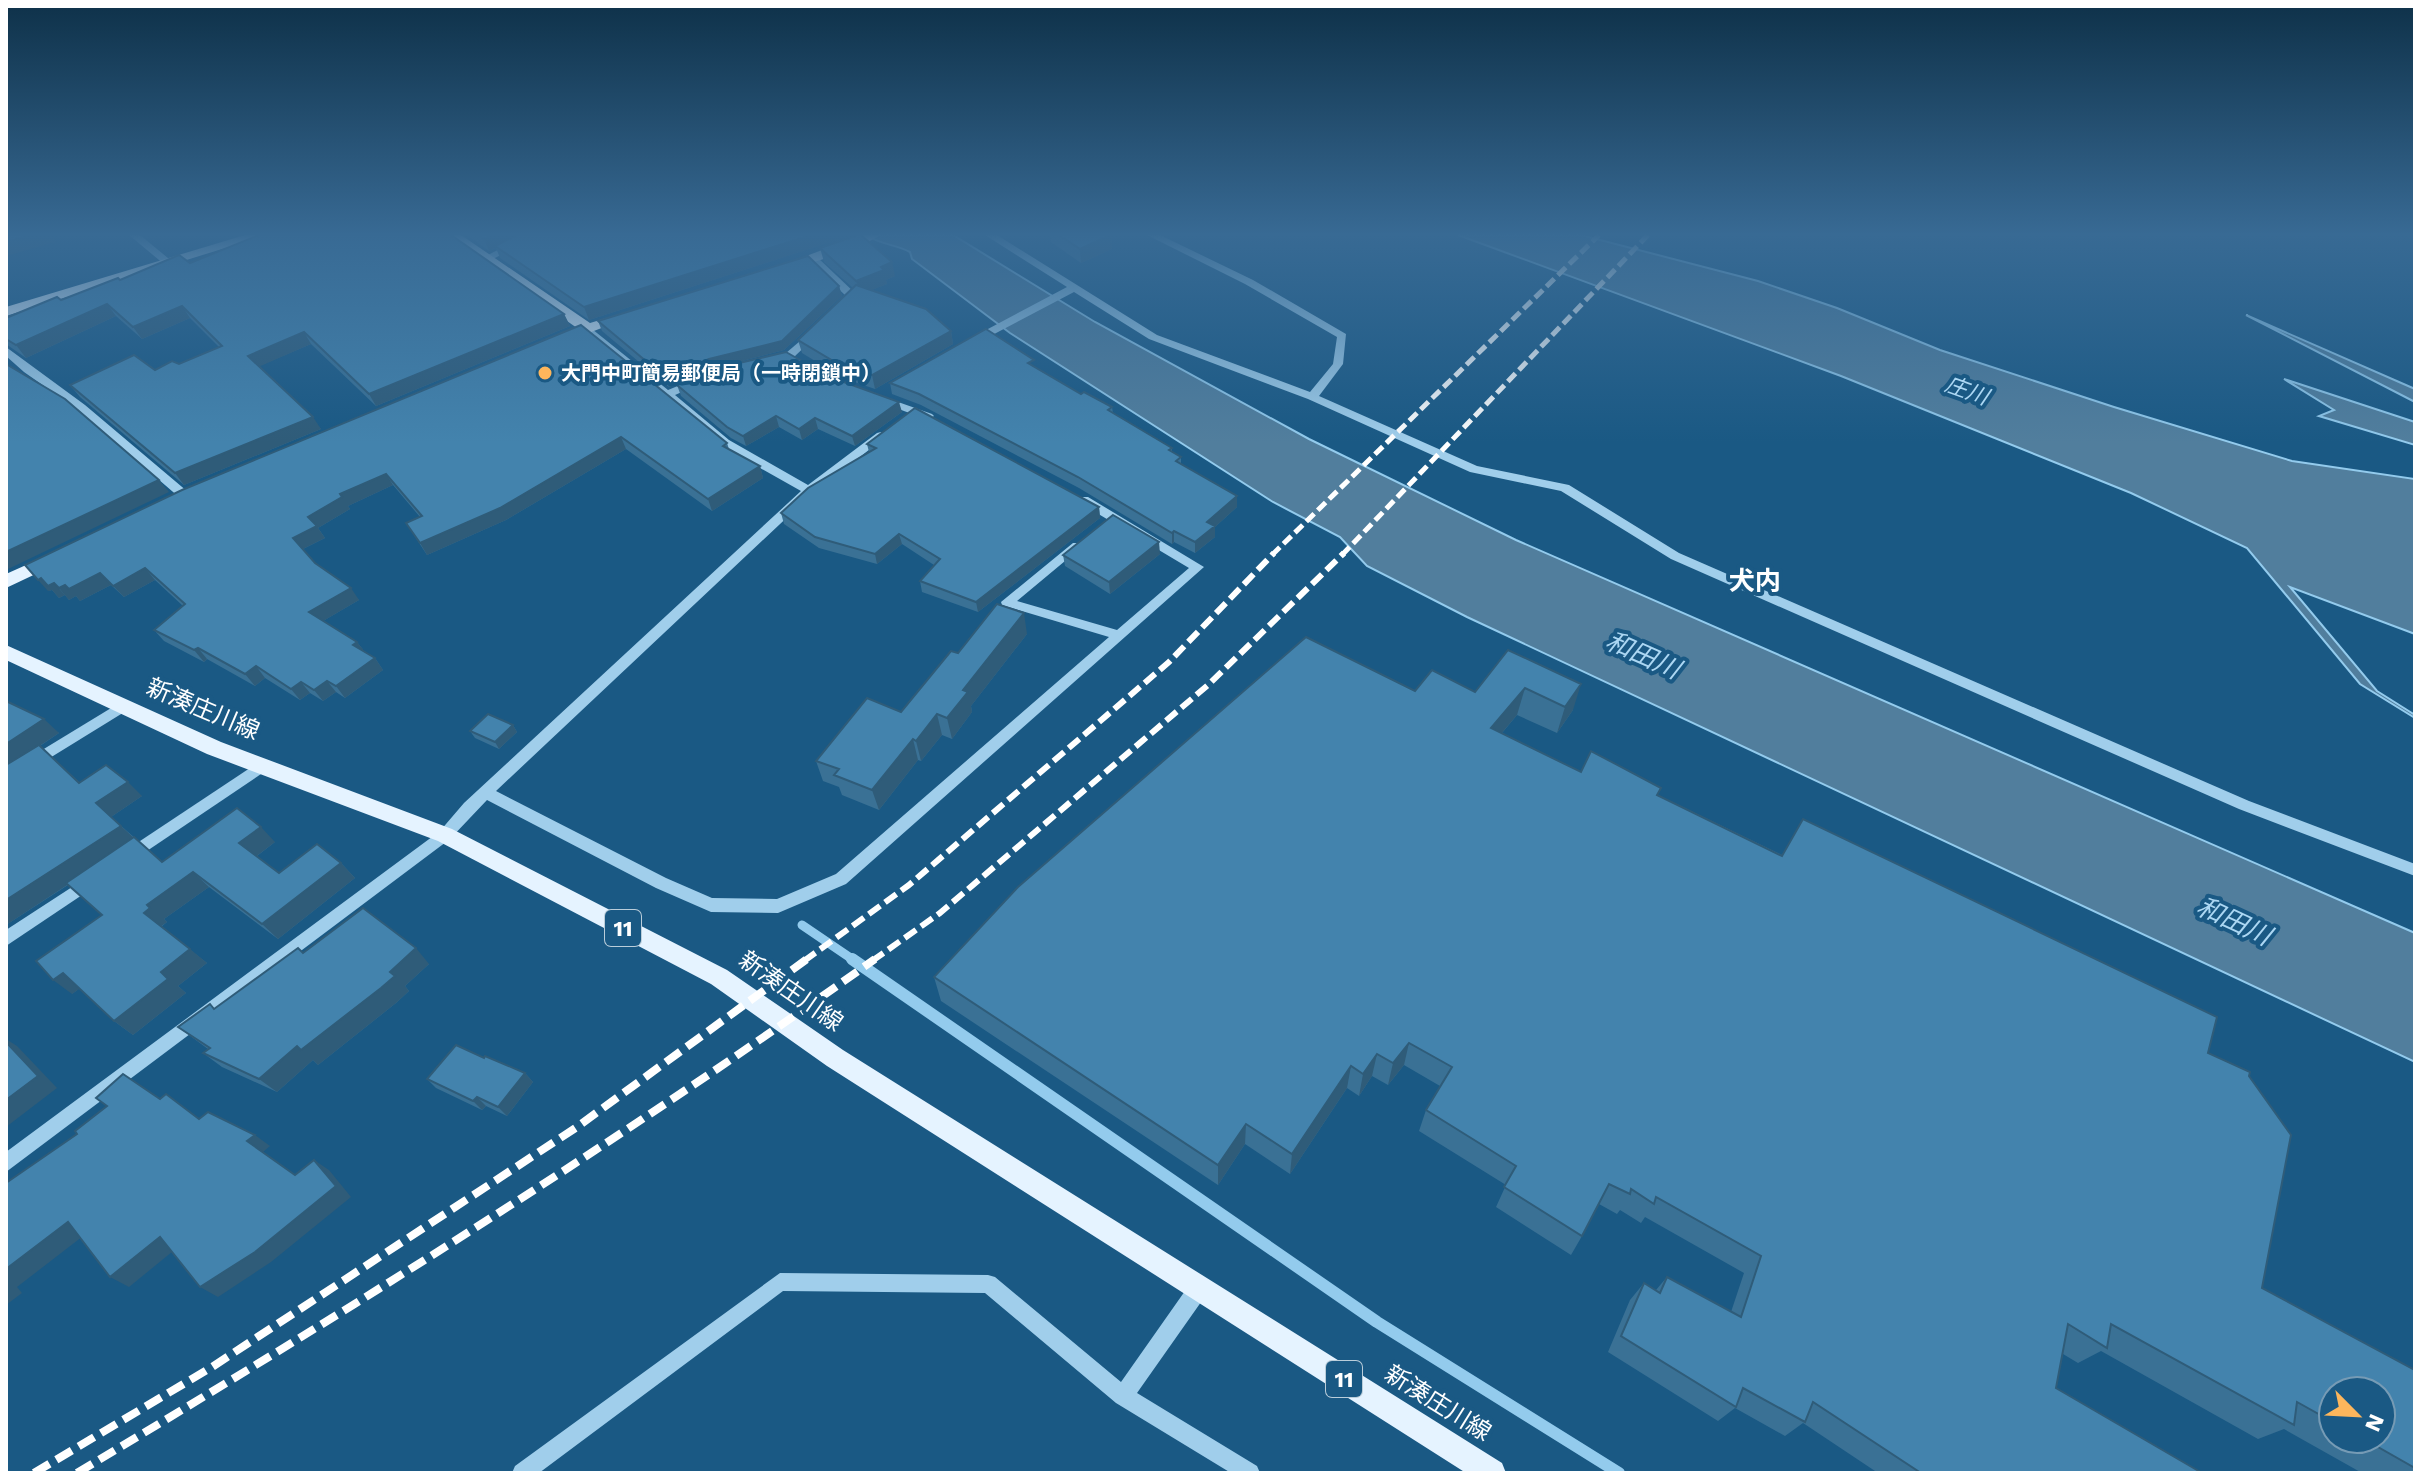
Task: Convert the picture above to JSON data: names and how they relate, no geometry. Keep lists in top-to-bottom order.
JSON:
{
  "streets": {
    "main road": ["新湊庄川線", "11"]
  },
  "districts": ["犬内"],
  "water": ["庄川", "和田川"],
  "places": ["大門中町簡易郵便局（一時閉鎖中）"],
  "north": "bottom right"
}
